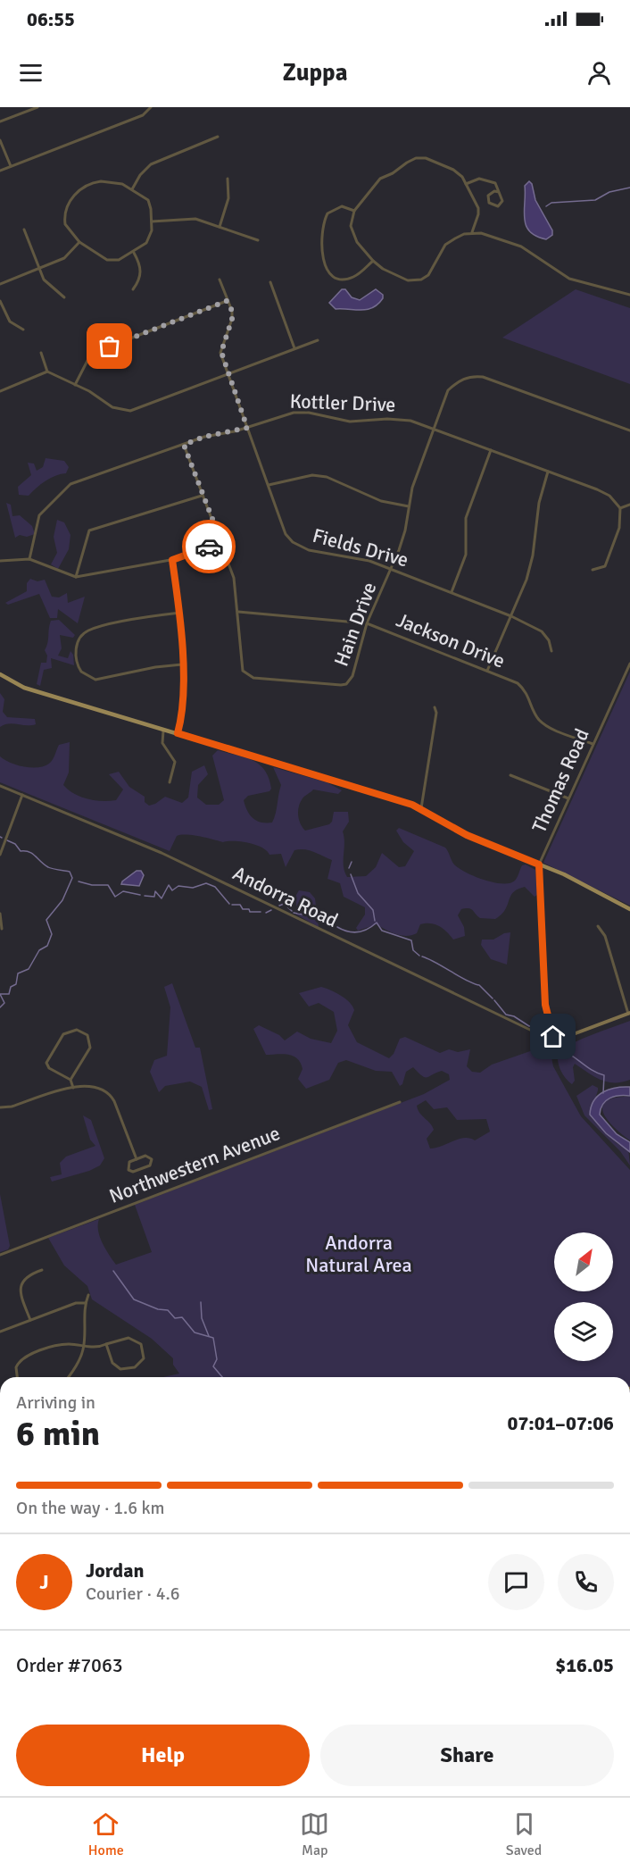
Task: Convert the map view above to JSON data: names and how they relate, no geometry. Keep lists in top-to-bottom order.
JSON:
{
  "streets": {
    "street": [
      "Kottler Drive",
      "Fields Drive",
      "Hain Drive",
      "Jackson Drive",
      "Thomas Road",
      "Andorra Road",
      "Northwestern Avenue"
    ]
  },
  "crossings": [
    ["Kottler Drive", "Fields Drive"],
    ["Kottler Drive", "Hain Drive"],
    ["Fields Drive", "Hain Drive"],
    ["Hain Drive", "Jackson Drive"],
    ["Jackson Drive", "Thomas Road"],
    ["Thomas Road", "Andorra Road"]
  ],
  "parks": ["Andorra Natural Area"],
  "north": "top right",
  "page": {
    "status": "06:55",
    "header": "Zuppa",
    "heading": ["6 min", "Arriving in", "07:01–07:06"],
    "panel": [
      "Jordan",
      "Courier · 4.6",
      "Order #7063",
      "$16.05"
    ],
    "bar": "On the way · 1.6 km",
    "round": "J",
    "buttons": ["Help", "Share"],
    "tabs": ["Home", "Map", "Saved"]
  }
}
